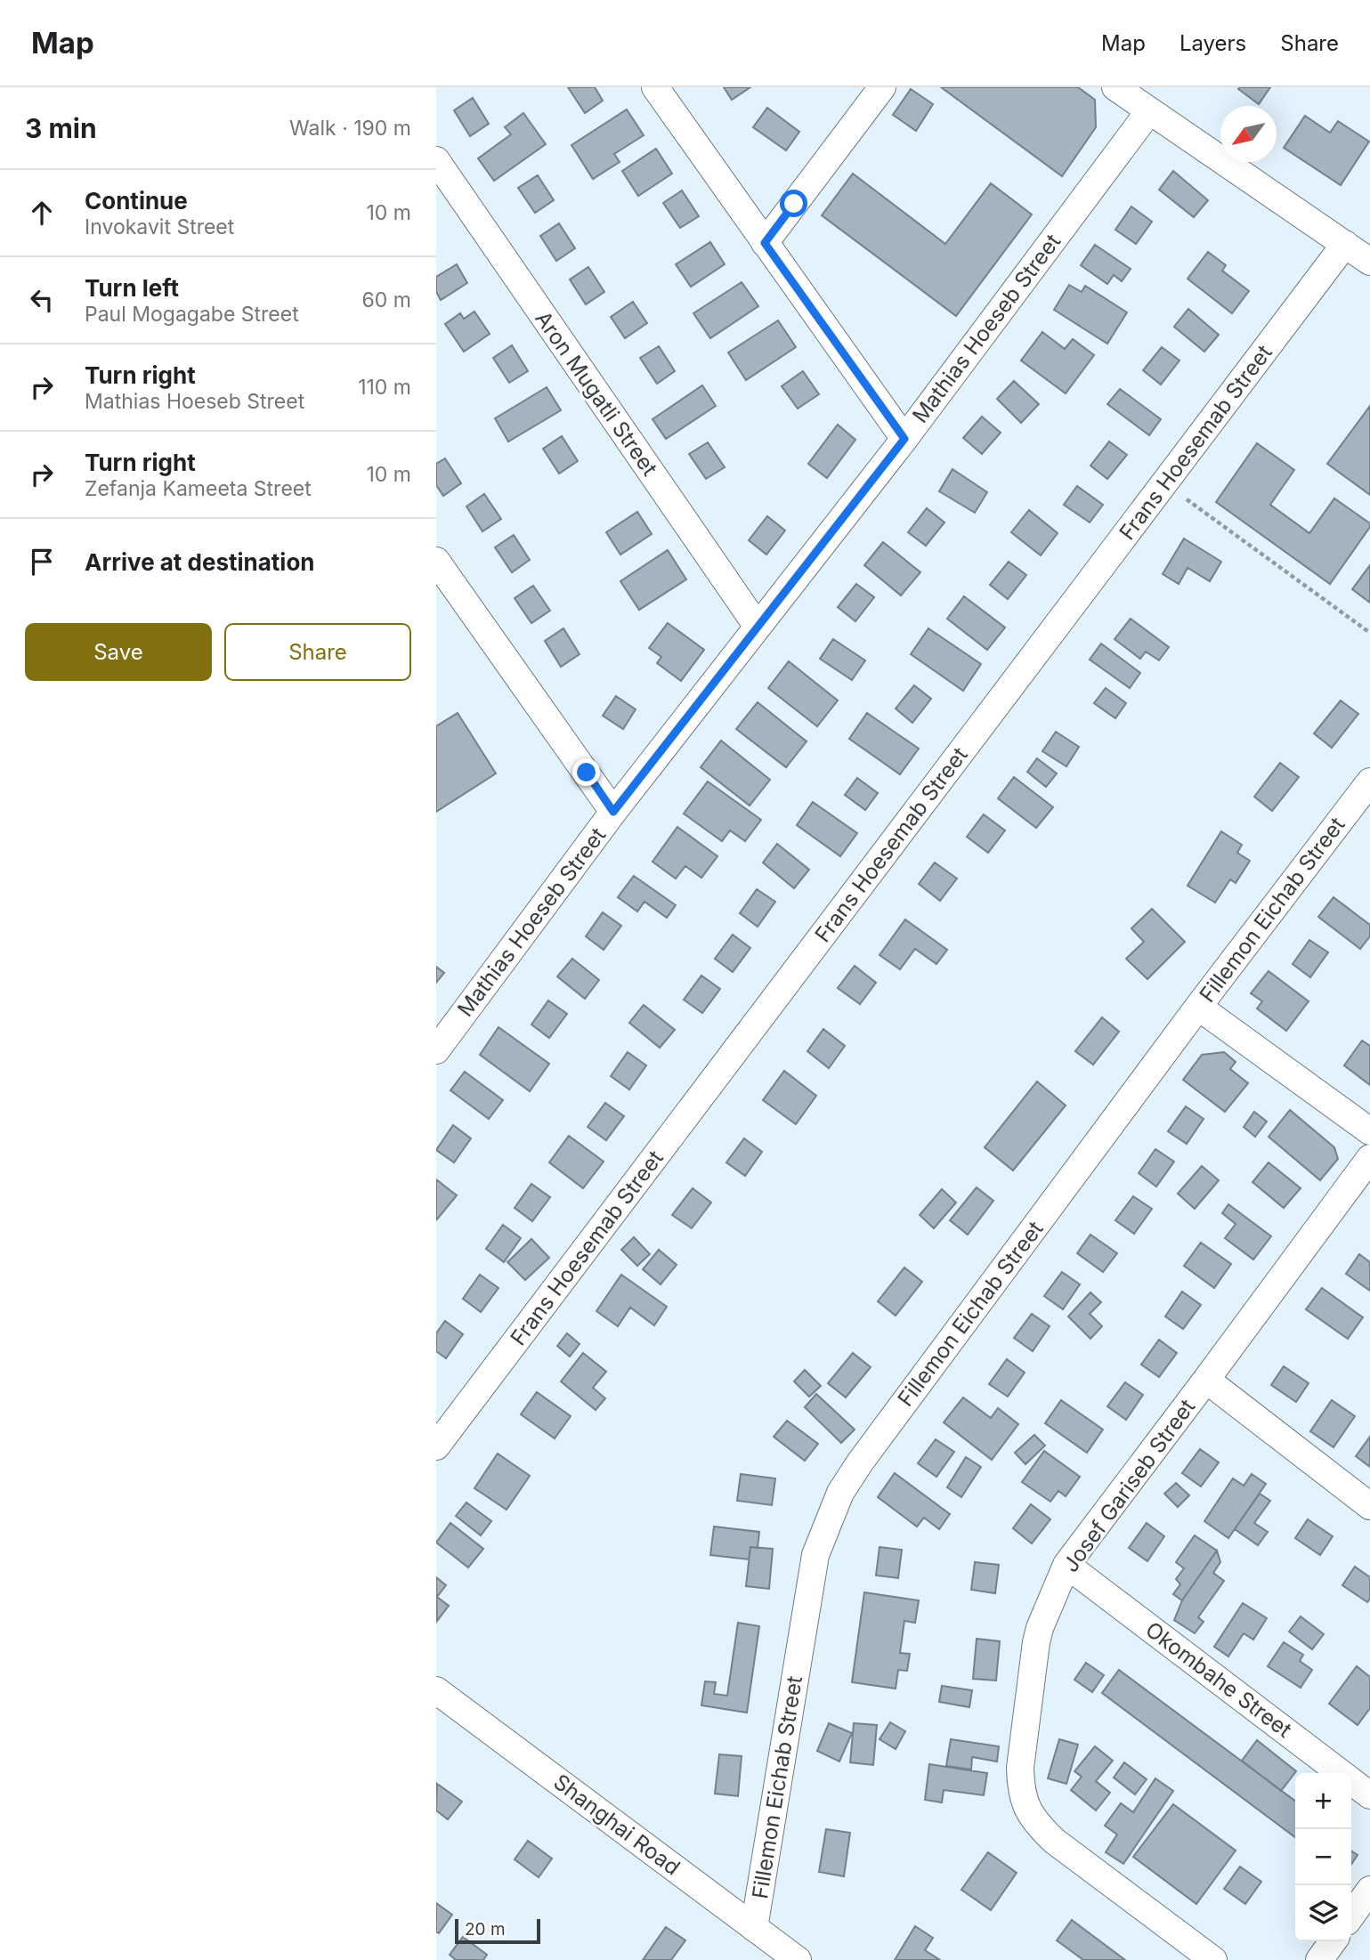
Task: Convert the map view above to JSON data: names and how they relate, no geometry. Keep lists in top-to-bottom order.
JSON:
{
  "streets": {
    "street": [
      "Mathias Hoeseb Street",
      "Aron Mugatli Street",
      "Frans Hoesemab Street",
      "Fillemon Eichab Street",
      "Josef Gariseb Street",
      "Okombahe Street",
      "Shanghai Road"
    ]
  },
  "crossings": [
    ["Mathias Hoeseb Street", "Aron Mugatli Street"],
    ["Fillemon Eichab Street", "Shanghai Road"],
    ["Josef Gariseb Street", "Okombahe Street"]
  ],
  "scale_bar": "20 m",
  "north": "bottom left",
  "page": {
    "header": "Map",
    "nav": ["Map", "Layers", "Share"],
    "heading": ["3 min", "Walk · 190 m"],
    "list": [
      ["Continue", "Invokavit Street", "10 m"],
      ["Turn left", "Paul Mogagabe Street", "60 m"],
      ["Turn right", "Mathias Hoeseb Street", "110 m"],
      ["Turn right", "Zefanja Kameeta Street", "10 m"],
      "Arrive at destination"
    ],
    "buttons": ["Save", "Share"],
    "map_buttons": ["+", "−"],
    "scale": "20 m"
  }
}
